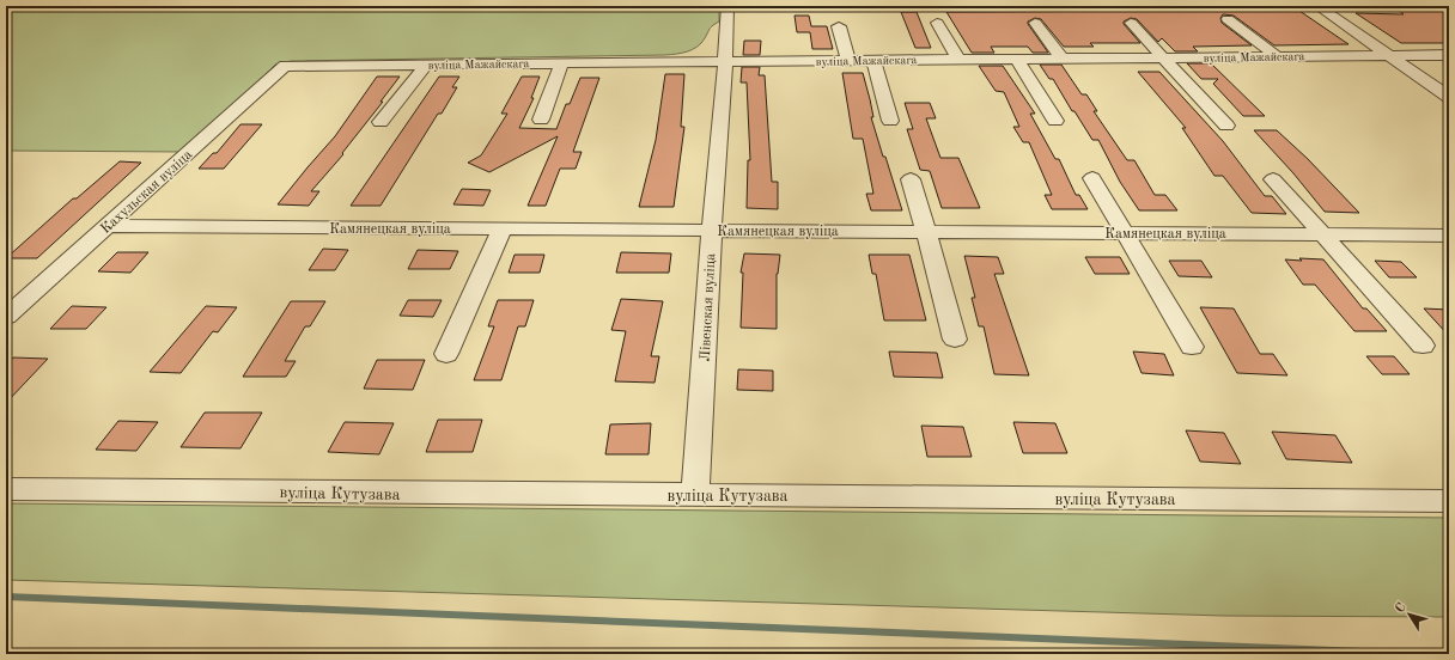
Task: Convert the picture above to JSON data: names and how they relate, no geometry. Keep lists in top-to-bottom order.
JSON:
{
  "streets": {
    "street": [
      "вуліца Мажайскага",
      "Кахульская вуліца",
      "Камянецкая вуліца",
      "Лівенская вуліца",
      "вуліца Кутузава"
    ]
  },
  "crossings": [
    ["вуліца Мажайскага", "Кахульская вуліца"],
    ["вуліца Мажайскага", "Лівенская вуліца"],
    ["Кахульская вуліца", "Камянецкая вуліца"],
    ["Камянецкая вуліца", "Лівенская вуліца"],
    ["Лівенская вуліца", "вуліца Кутузава"]
  ],
  "north": "top left"
}
